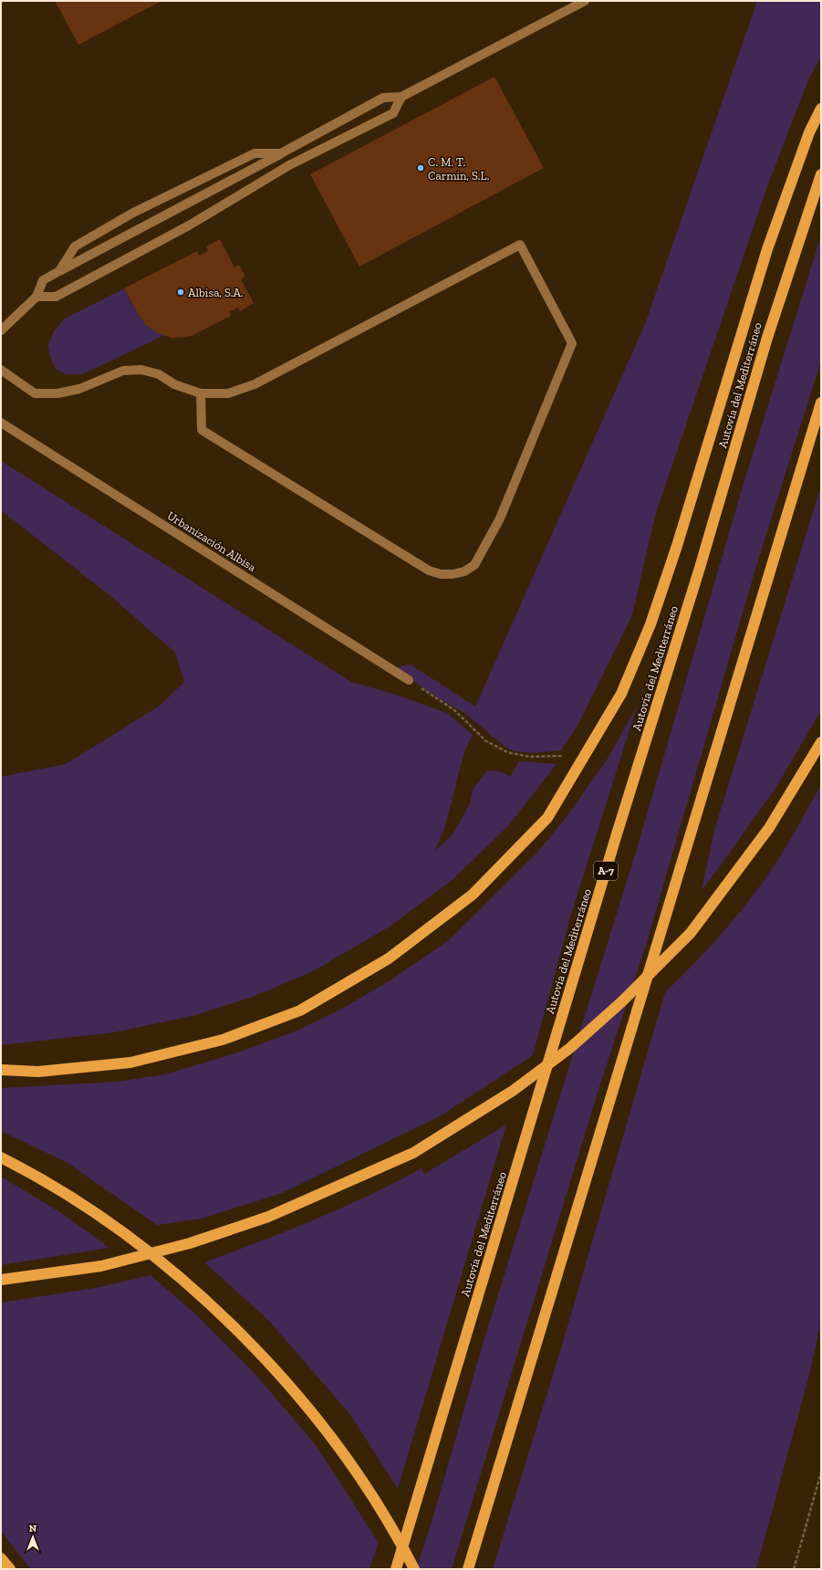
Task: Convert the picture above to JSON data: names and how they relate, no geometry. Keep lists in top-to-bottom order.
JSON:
{
  "streets": {
    "highway": ["Autovía del Mediterráneo", "A-7"],
    "street": ["Urbanización Albisa"]
  },
  "places": ["C. M. T. Carmin, S.L.", "Albisa, S.A."],
  "north": "top"
}
